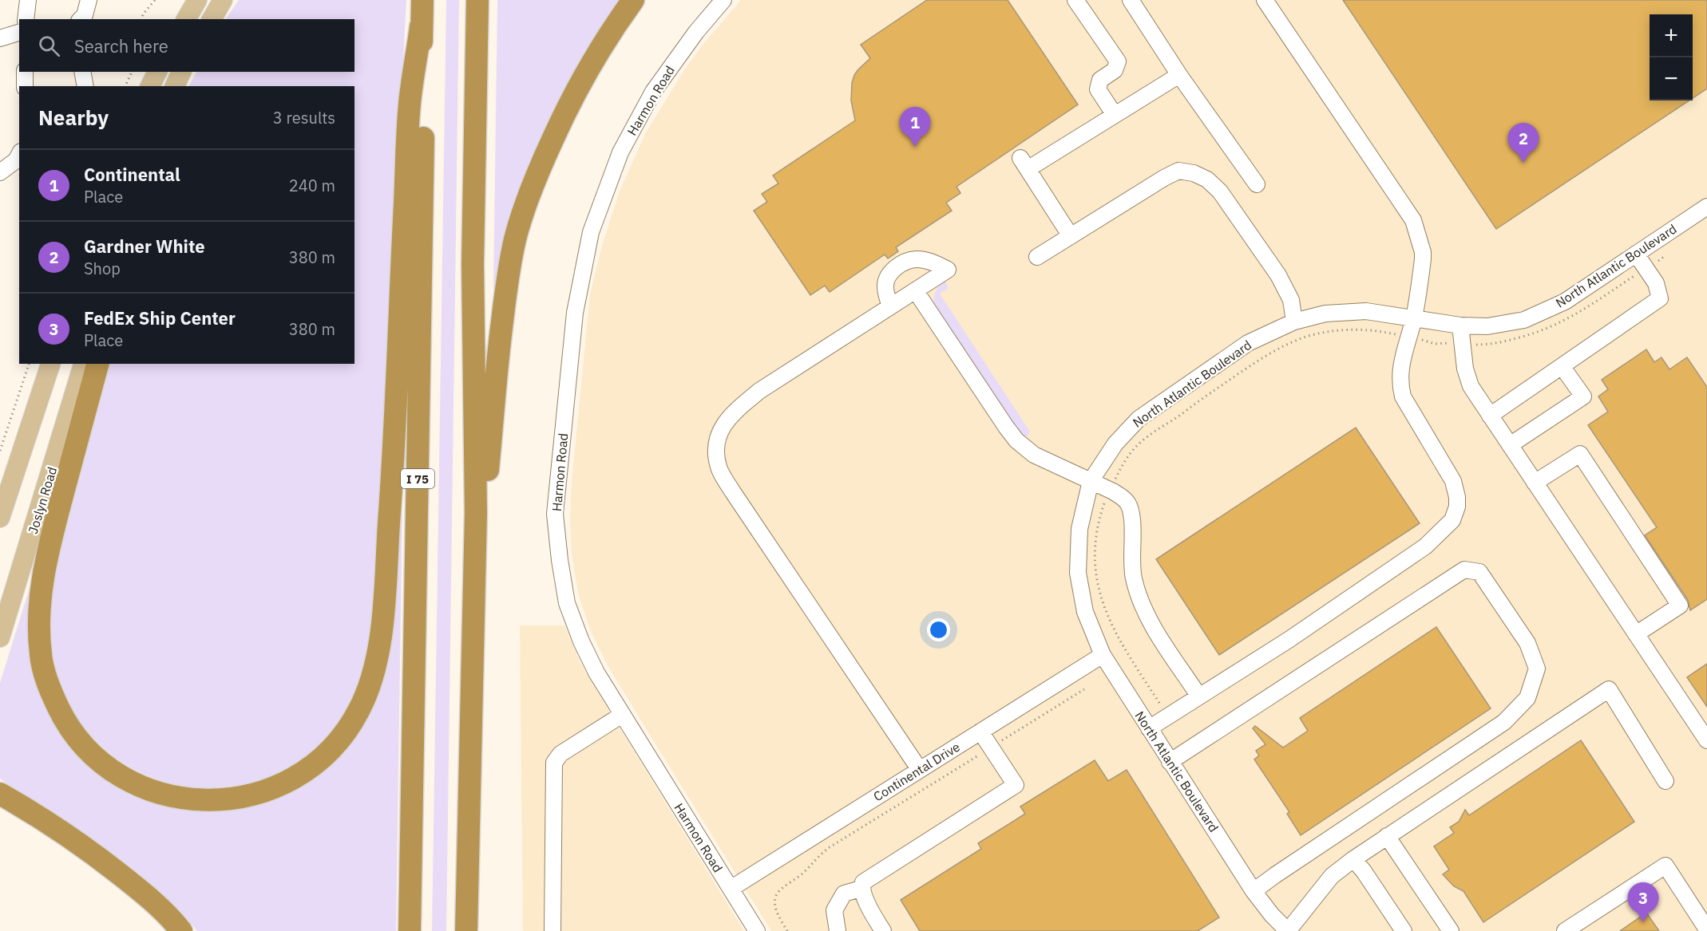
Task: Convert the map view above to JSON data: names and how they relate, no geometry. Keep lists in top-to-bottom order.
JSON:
{
  "streets": {
    "highway": ["I 75"],
    "main road": ["Joslyn Road"],
    "street": ["Harmon Road", "North Atlantic Boulevard", "Continental Drive"]
  },
  "crossings": [
    ["Harmon Road", "Continental Drive"],
    ["North Atlantic Boulevard", "Continental Drive"]
  ],
  "page": {
    "map_buttons": ["+", "−"],
    "search": "Search here",
    "heading": ["Nearby", "3 results"],
    "pins": ["1", "2", "3"],
    "list": [
      {
        "mark": "1",
        "name": "Continental",
        "note": "Place",
        "value": "240 m"
      },
      {
        "mark": "2",
        "name": "Gardner White",
        "note": "Shop",
        "value": "380 m"
      },
      {
        "mark": "3",
        "name": "FedEx Ship Center",
        "note": "Place",
        "value": "380 m"
      }
    ]
  }
}
